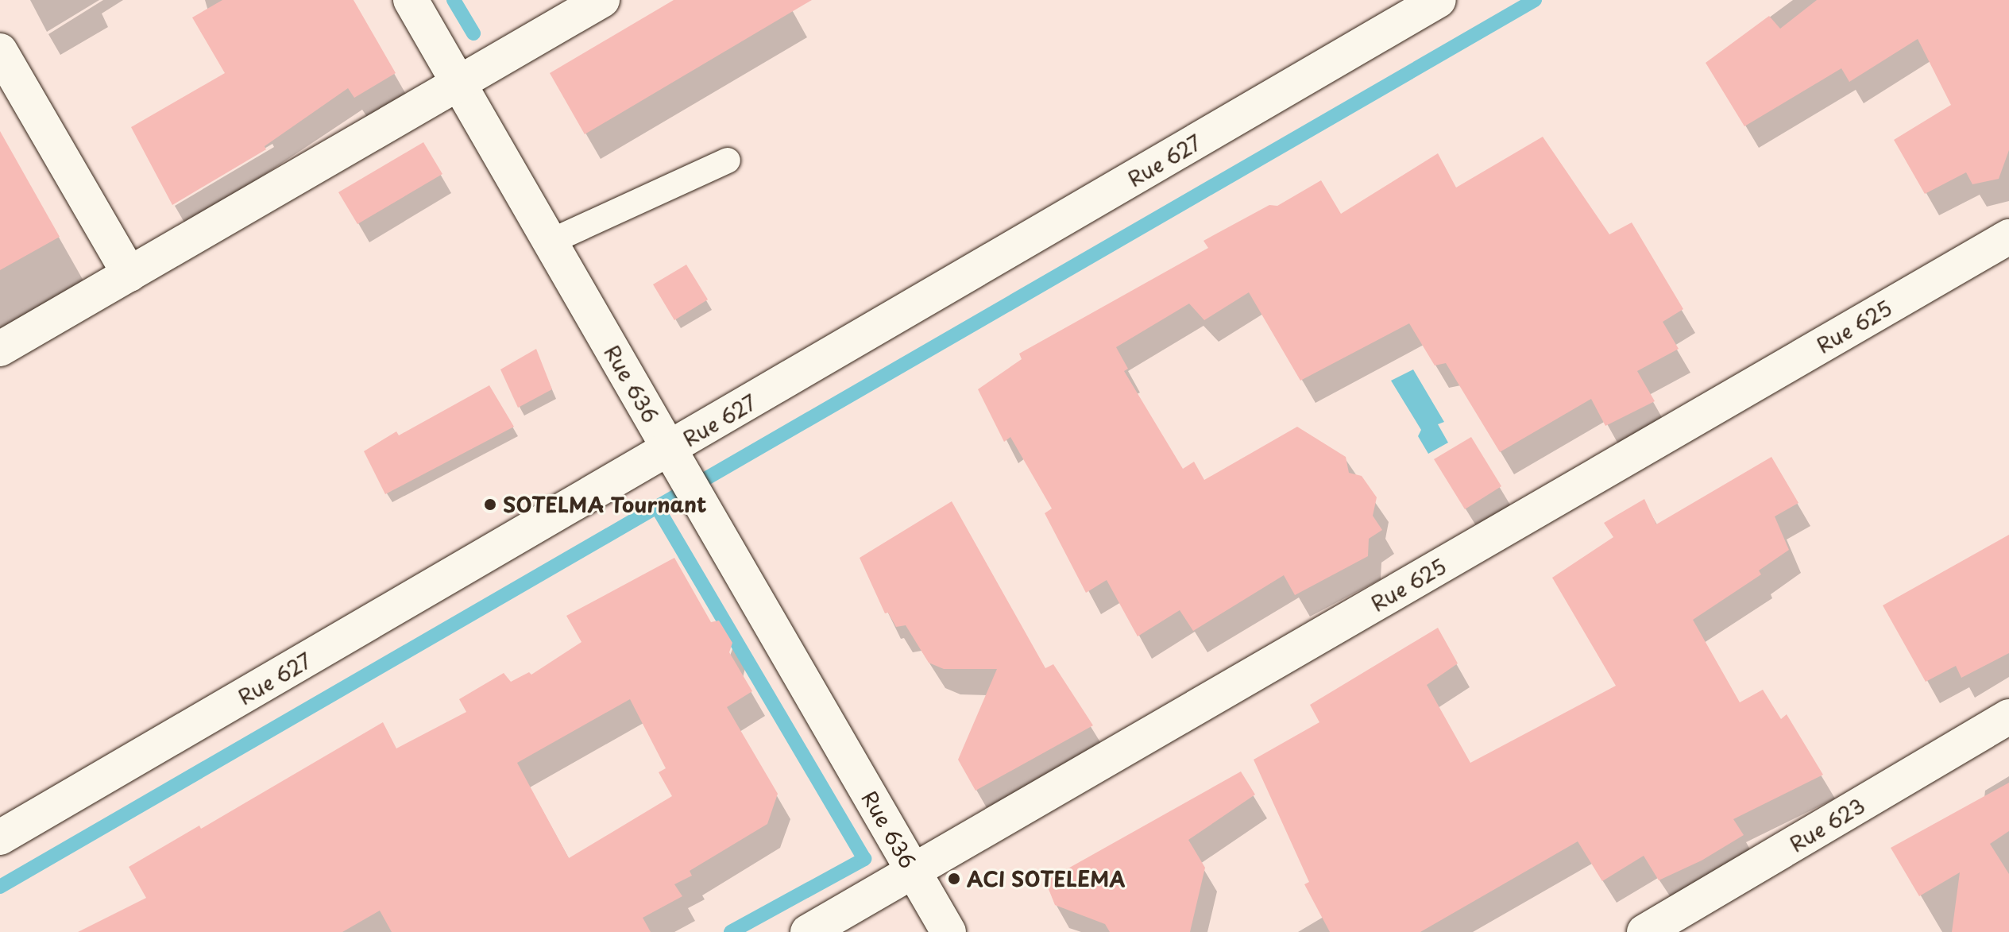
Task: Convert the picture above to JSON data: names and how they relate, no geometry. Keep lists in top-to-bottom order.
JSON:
{
  "streets": {
    "street": [
      "Rue 627",
      "Rue 625",
      "Rue 636",
      "Rue 623"
    ]
  },
  "crossings": [
    ["Rue 627", "Rue 636"],
    ["Rue 625", "Rue 636"]
  ],
  "places": ["SOTELMA Tournant", "ACI SOTELEMA"]
}
